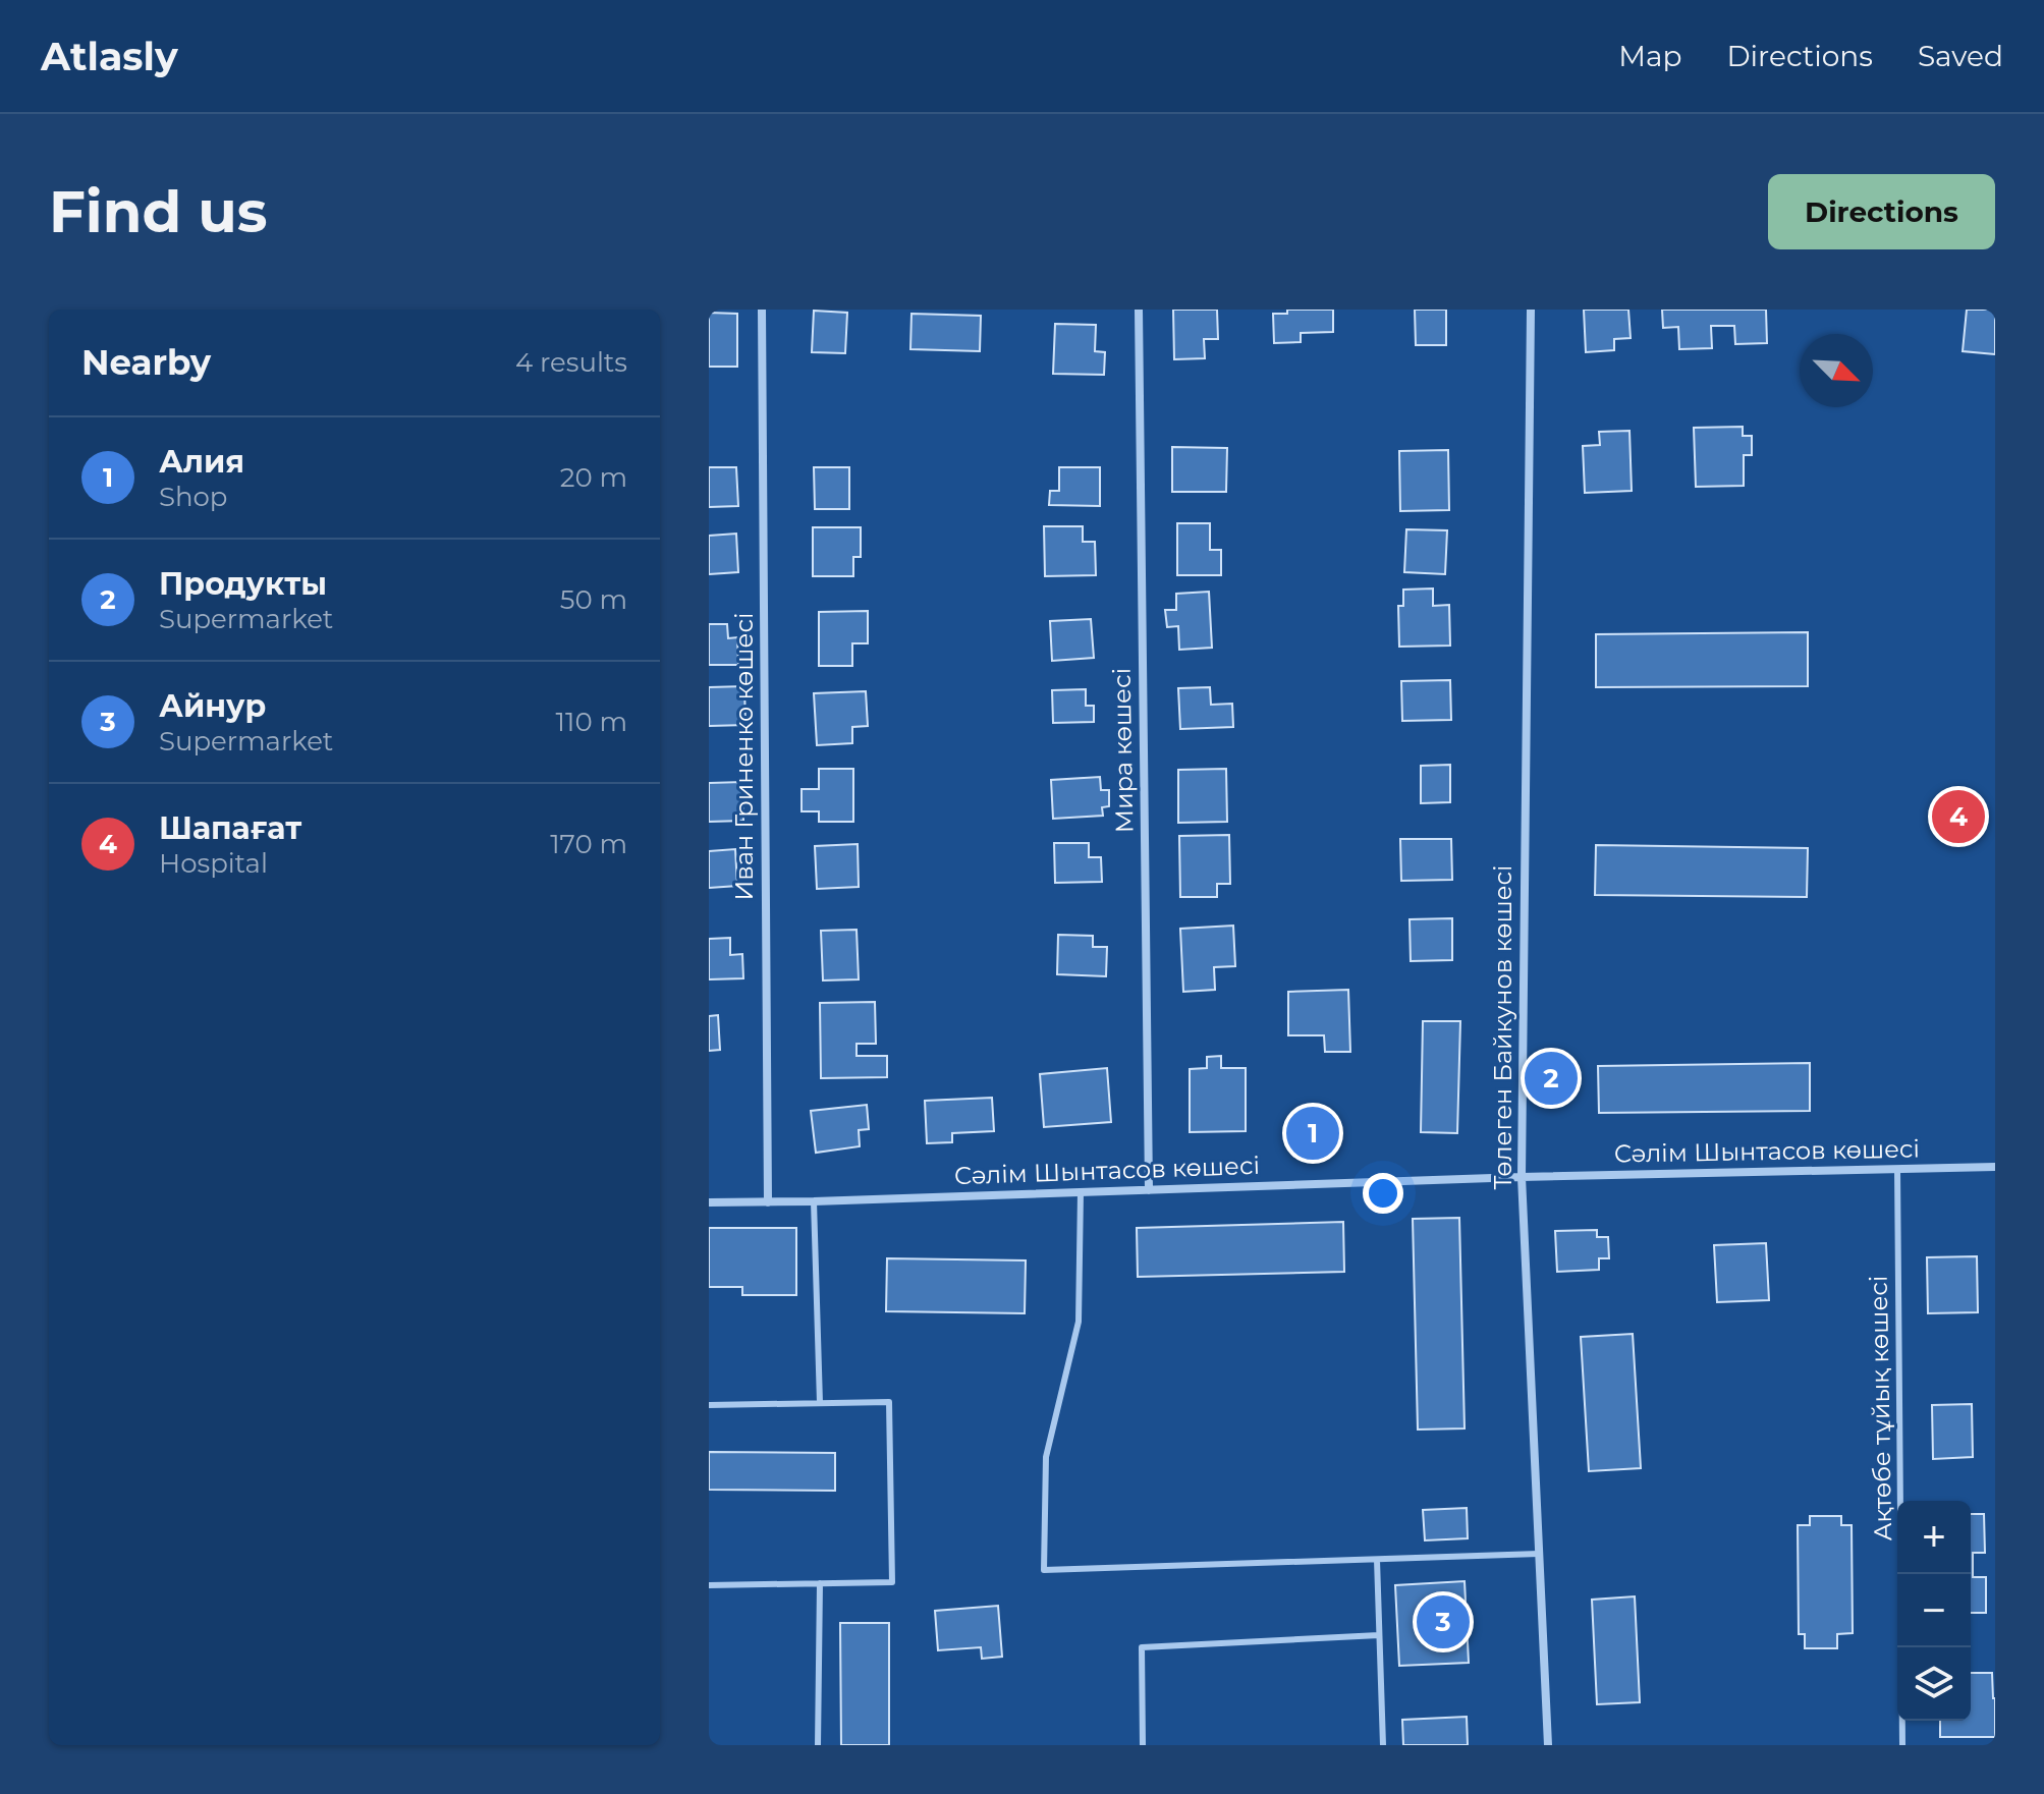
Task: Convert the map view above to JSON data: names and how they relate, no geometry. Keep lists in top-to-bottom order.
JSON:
{
  "streets": {
    "street": [
      "Мира көшесі",
      "Иван Гриненко көшесі",
      "Төлеген Байкунов көшесі",
      "Сәлім Шынтасов көшесі"
    ],
    "lane": ["Ақтөбе тұйық көшесі"]
  },
  "crossings": [
    ["Мира көшесі", "Сәлім Шынтасов көшесі"],
    ["Иван Гриненко көшесі", "Сәлім Шынтасов көшесі"],
    ["Төлеген Байкунов көшесі", "Сәлім Шынтасов көшесі"],
    ["Сәлім Шынтасов көшесі", "Ақтөбе тұйық көшесі"]
  ],
  "north": "bottom right",
  "page": {
    "header": "Atlasly",
    "nav": ["Map", "Directions", "Saved"],
    "buttons": "Directions",
    "title": "Find us",
    "heading": ["Nearby", "4 results"],
    "list": [
      {
        "mark": "1",
        "name": "Алия",
        "note": "Shop",
        "value": "20 m"
      },
      {
        "mark": "2",
        "name": "Продукты",
        "note": "Supermarket",
        "value": "50 m"
      },
      {
        "mark": "3",
        "name": "Айнур",
        "note": "Supermarket",
        "value": "110 m"
      },
      {
        "mark": "4",
        "name": "Шапағат",
        "note": "Hospital",
        "value": "170 m"
      }
    ],
    "pins": [
      "4",
      "2",
      "1",
      "3"
    ],
    "map_buttons": ["+", "−"]
  }
}
